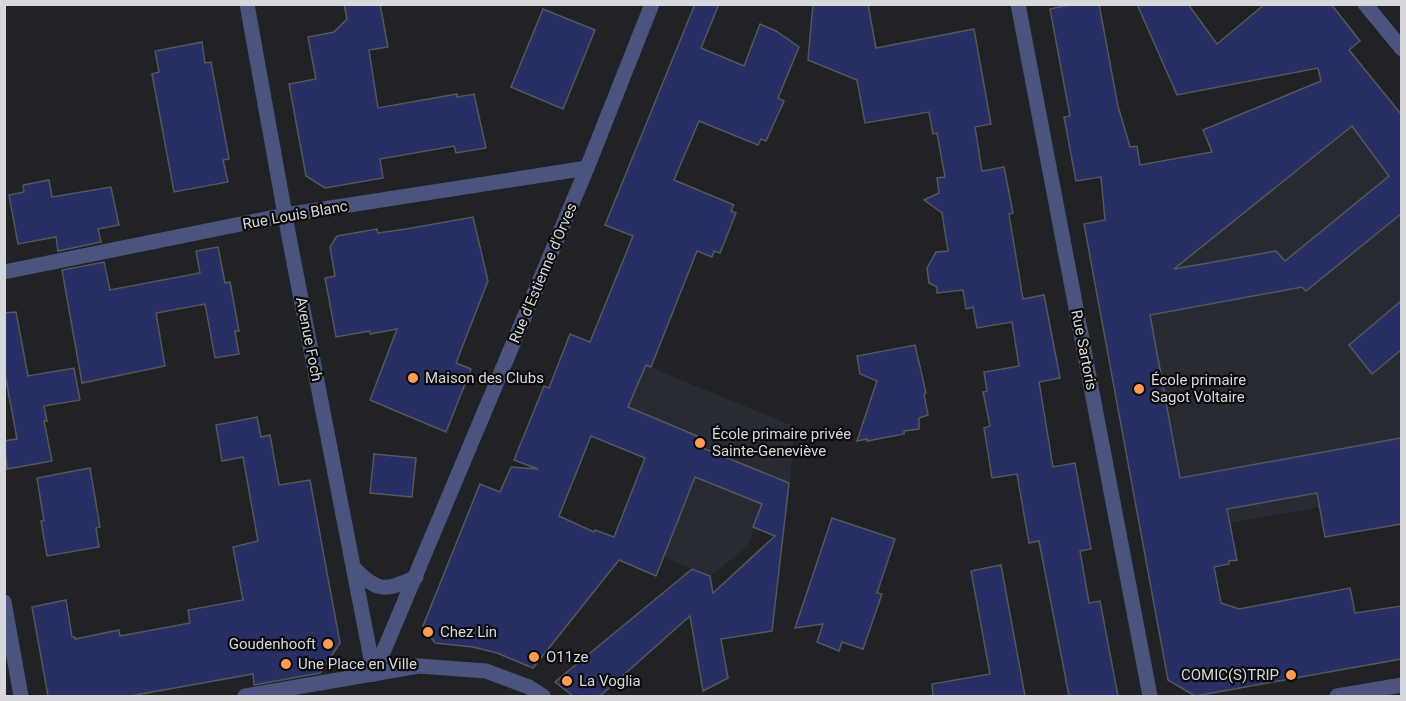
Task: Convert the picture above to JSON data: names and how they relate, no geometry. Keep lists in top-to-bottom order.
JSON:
{
  "streets": {
    "street": [
      "Rue Louis Blanc",
      "Rue d'Estienne d'Orves",
      "Avenue Foch",
      "Rue Sartoris"
    ]
  },
  "crossings": [
    ["Rue Louis Blanc", "Rue d'Estienne d'Orves"],
    ["Rue Louis Blanc", "Avenue Foch"],
    ["Rue d'Estienne d'Orves", "Avenue Foch"]
  ],
  "places": [
    "Maison des Clubs",
    "École primaire Sagot Voltaire",
    "École primaire privée Sainte-Geneviève",
    "Chez Lin",
    "Goudenhooft",
    "O11ze",
    "Une Place en Ville",
    "COMIC(S)TRIP",
    "La Voglia"
  ]
}
